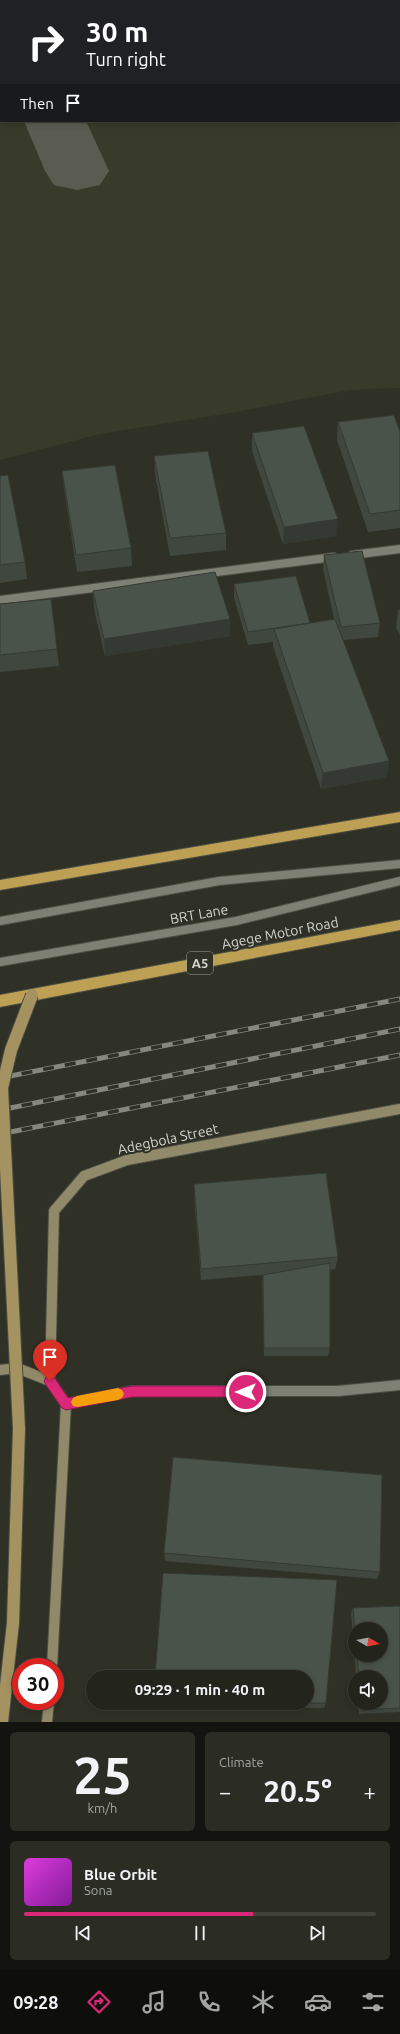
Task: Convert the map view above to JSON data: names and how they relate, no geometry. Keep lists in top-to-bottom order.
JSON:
{
  "streets": {
    "highway": ["Agege Motor Road", "A5"],
    "street": ["BRT Lane", "Adegbola Street"]
  },
  "north": "right",
  "page": {
    "turn": ["30 m", "Turn right"],
    "then": "Then",
    "limit": "30",
    "trip": "09:29 · 1 min · 40 m",
    "tile": [
      ["25", "km/h"],
      "Climate"
    ],
    "heat": ["−", "20.5°", "+"],
    "song": ["Blue Orbit", "Sona"],
    "tabs": "09:28"
  }
}
